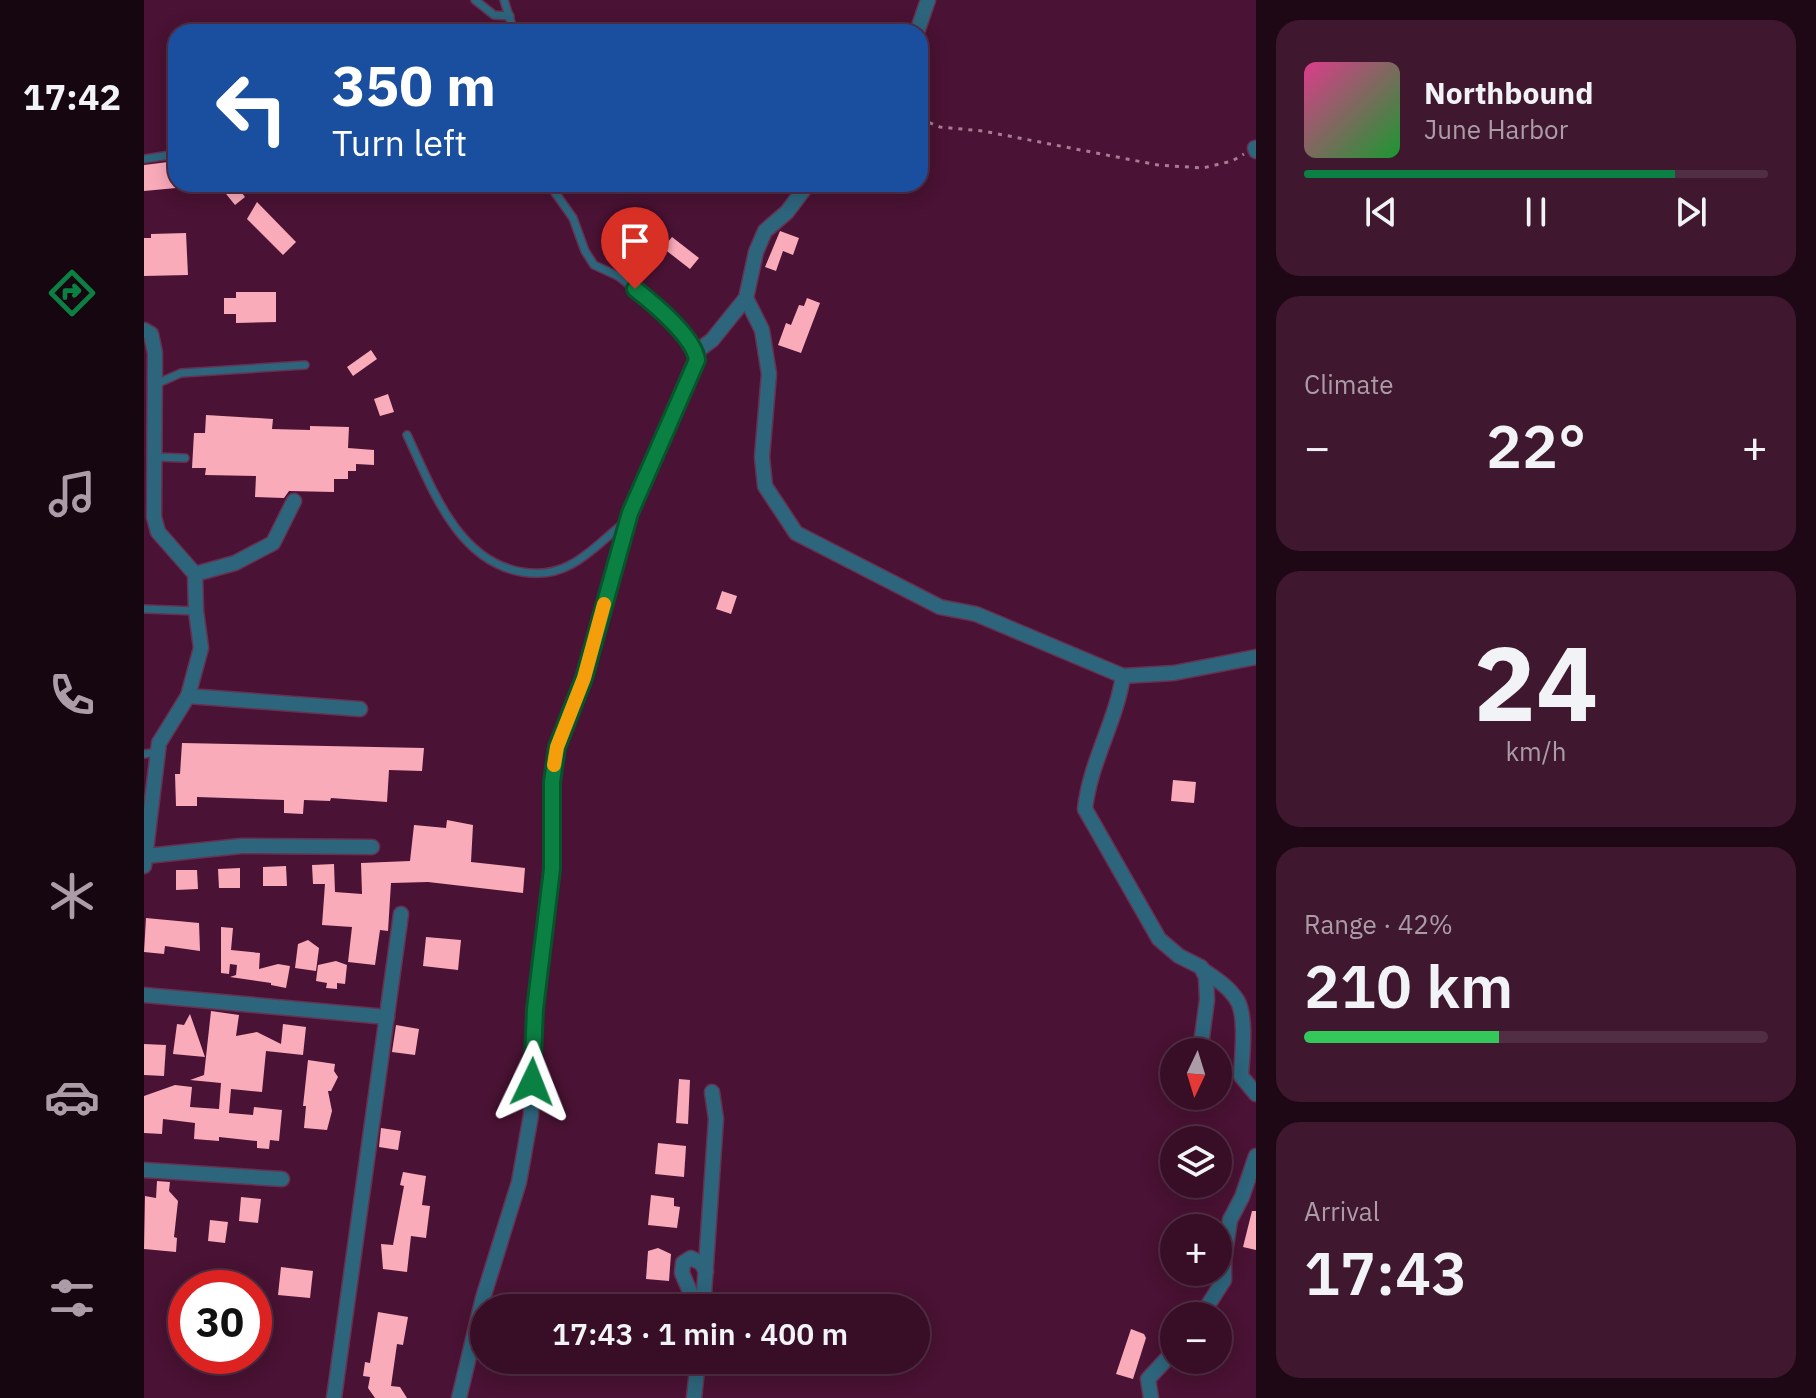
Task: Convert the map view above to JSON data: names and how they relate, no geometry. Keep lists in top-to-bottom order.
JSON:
{
  "north": "bottom",
  "page": {
    "tabs": "17:42",
    "turn": ["350 m", "Turn left"],
    "song": ["Northbound", "June Harbor"],
    "tile": [
      "Climate",
      ["24", "km/h"],
      ["Range · 42%", "210 km"],
      ["Arrival", "17:43"]
    ],
    "heat": ["−", "22°", "+"],
    "map_buttons": ["+", "−"],
    "limit": "30",
    "trip": "17:43 · 1 min · 400 m"
  }
}
